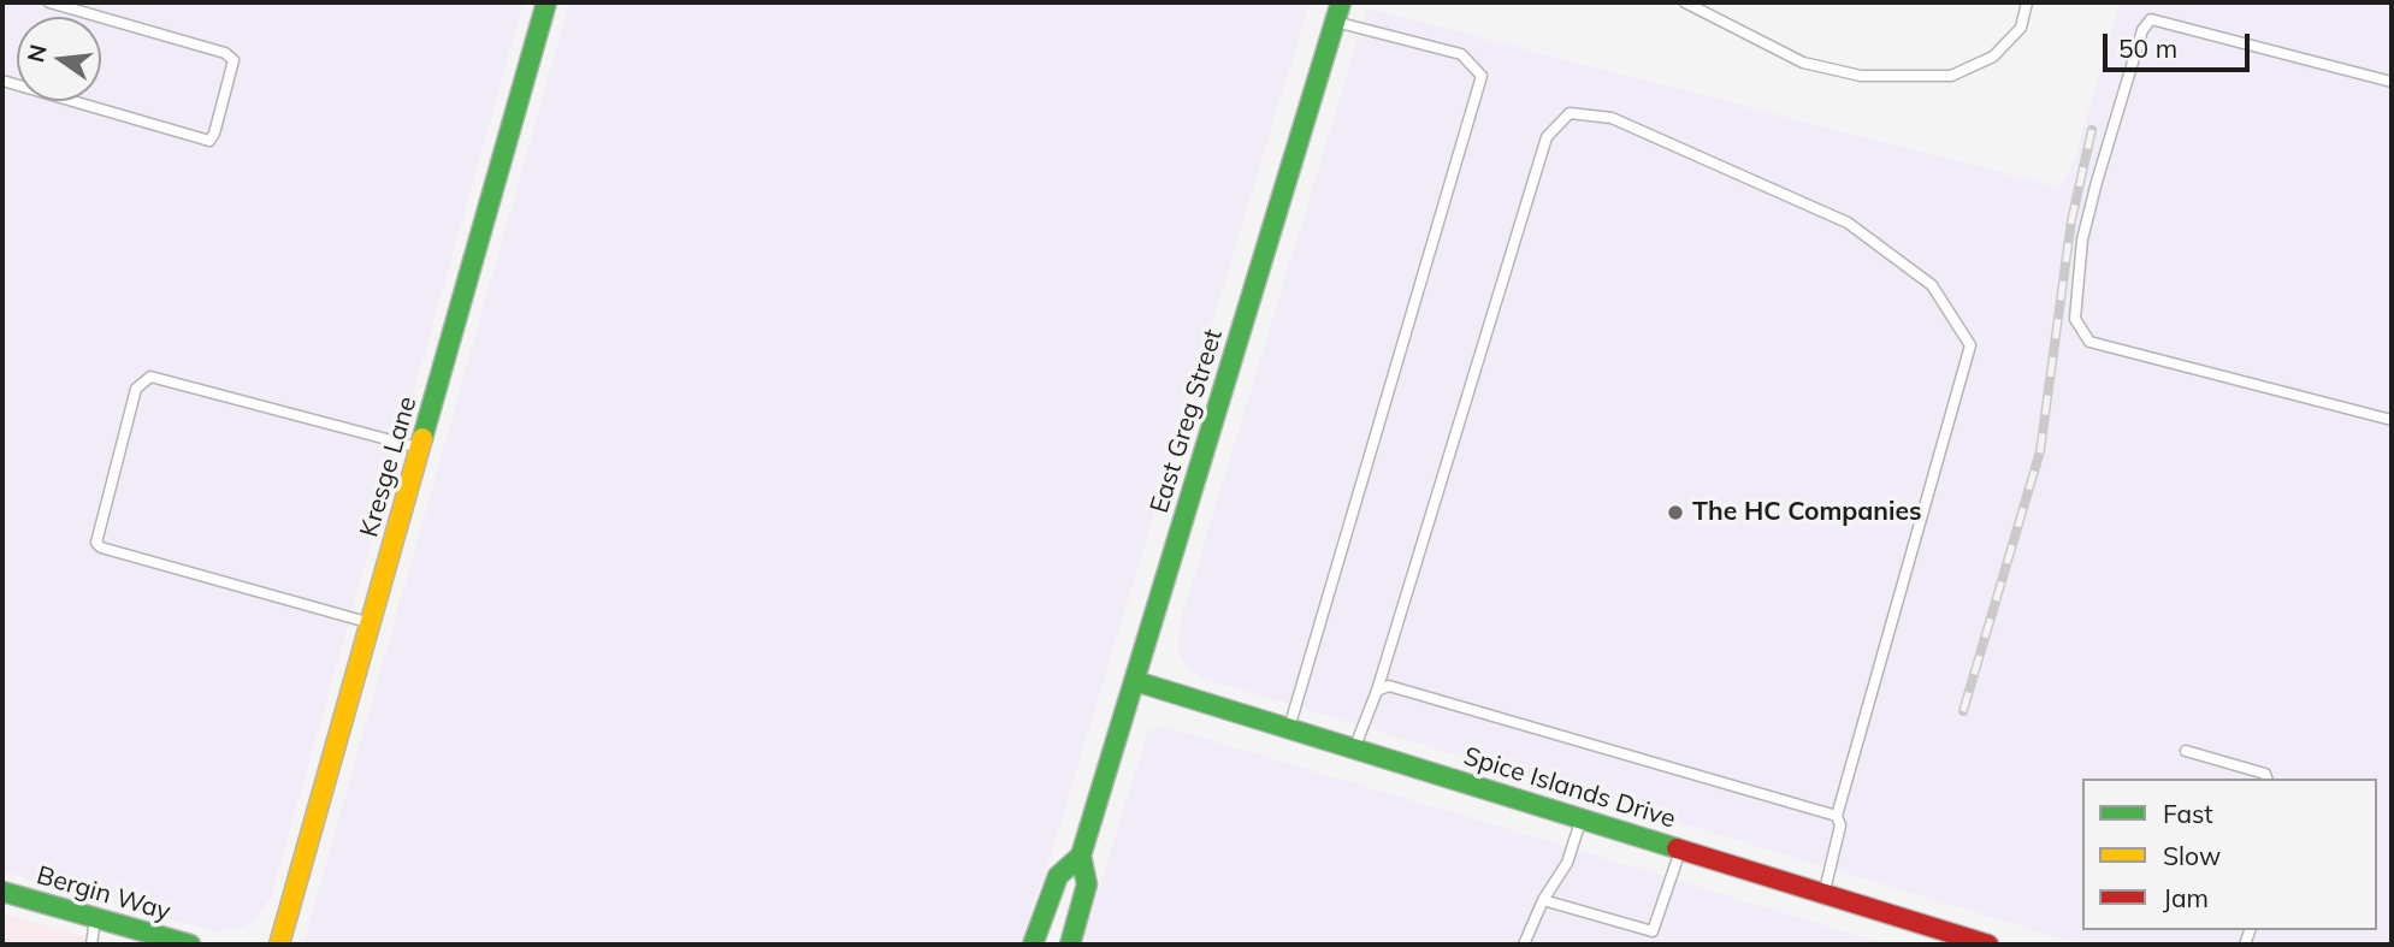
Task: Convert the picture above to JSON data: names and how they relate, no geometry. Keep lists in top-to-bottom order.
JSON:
{
  "streets": {
    "street": [
      "East Greg Street",
      "Kresge Lane",
      "Spice Islands Drive",
      "Bergin Way"
    ]
  },
  "crossings": [
    ["East Greg Street", "Spice Islands Drive"]
  ],
  "places": ["The HC Companies"],
  "legend": ["Fast", "Slow", "Jam"],
  "scale_bar": "50 m",
  "north": "left"
}
